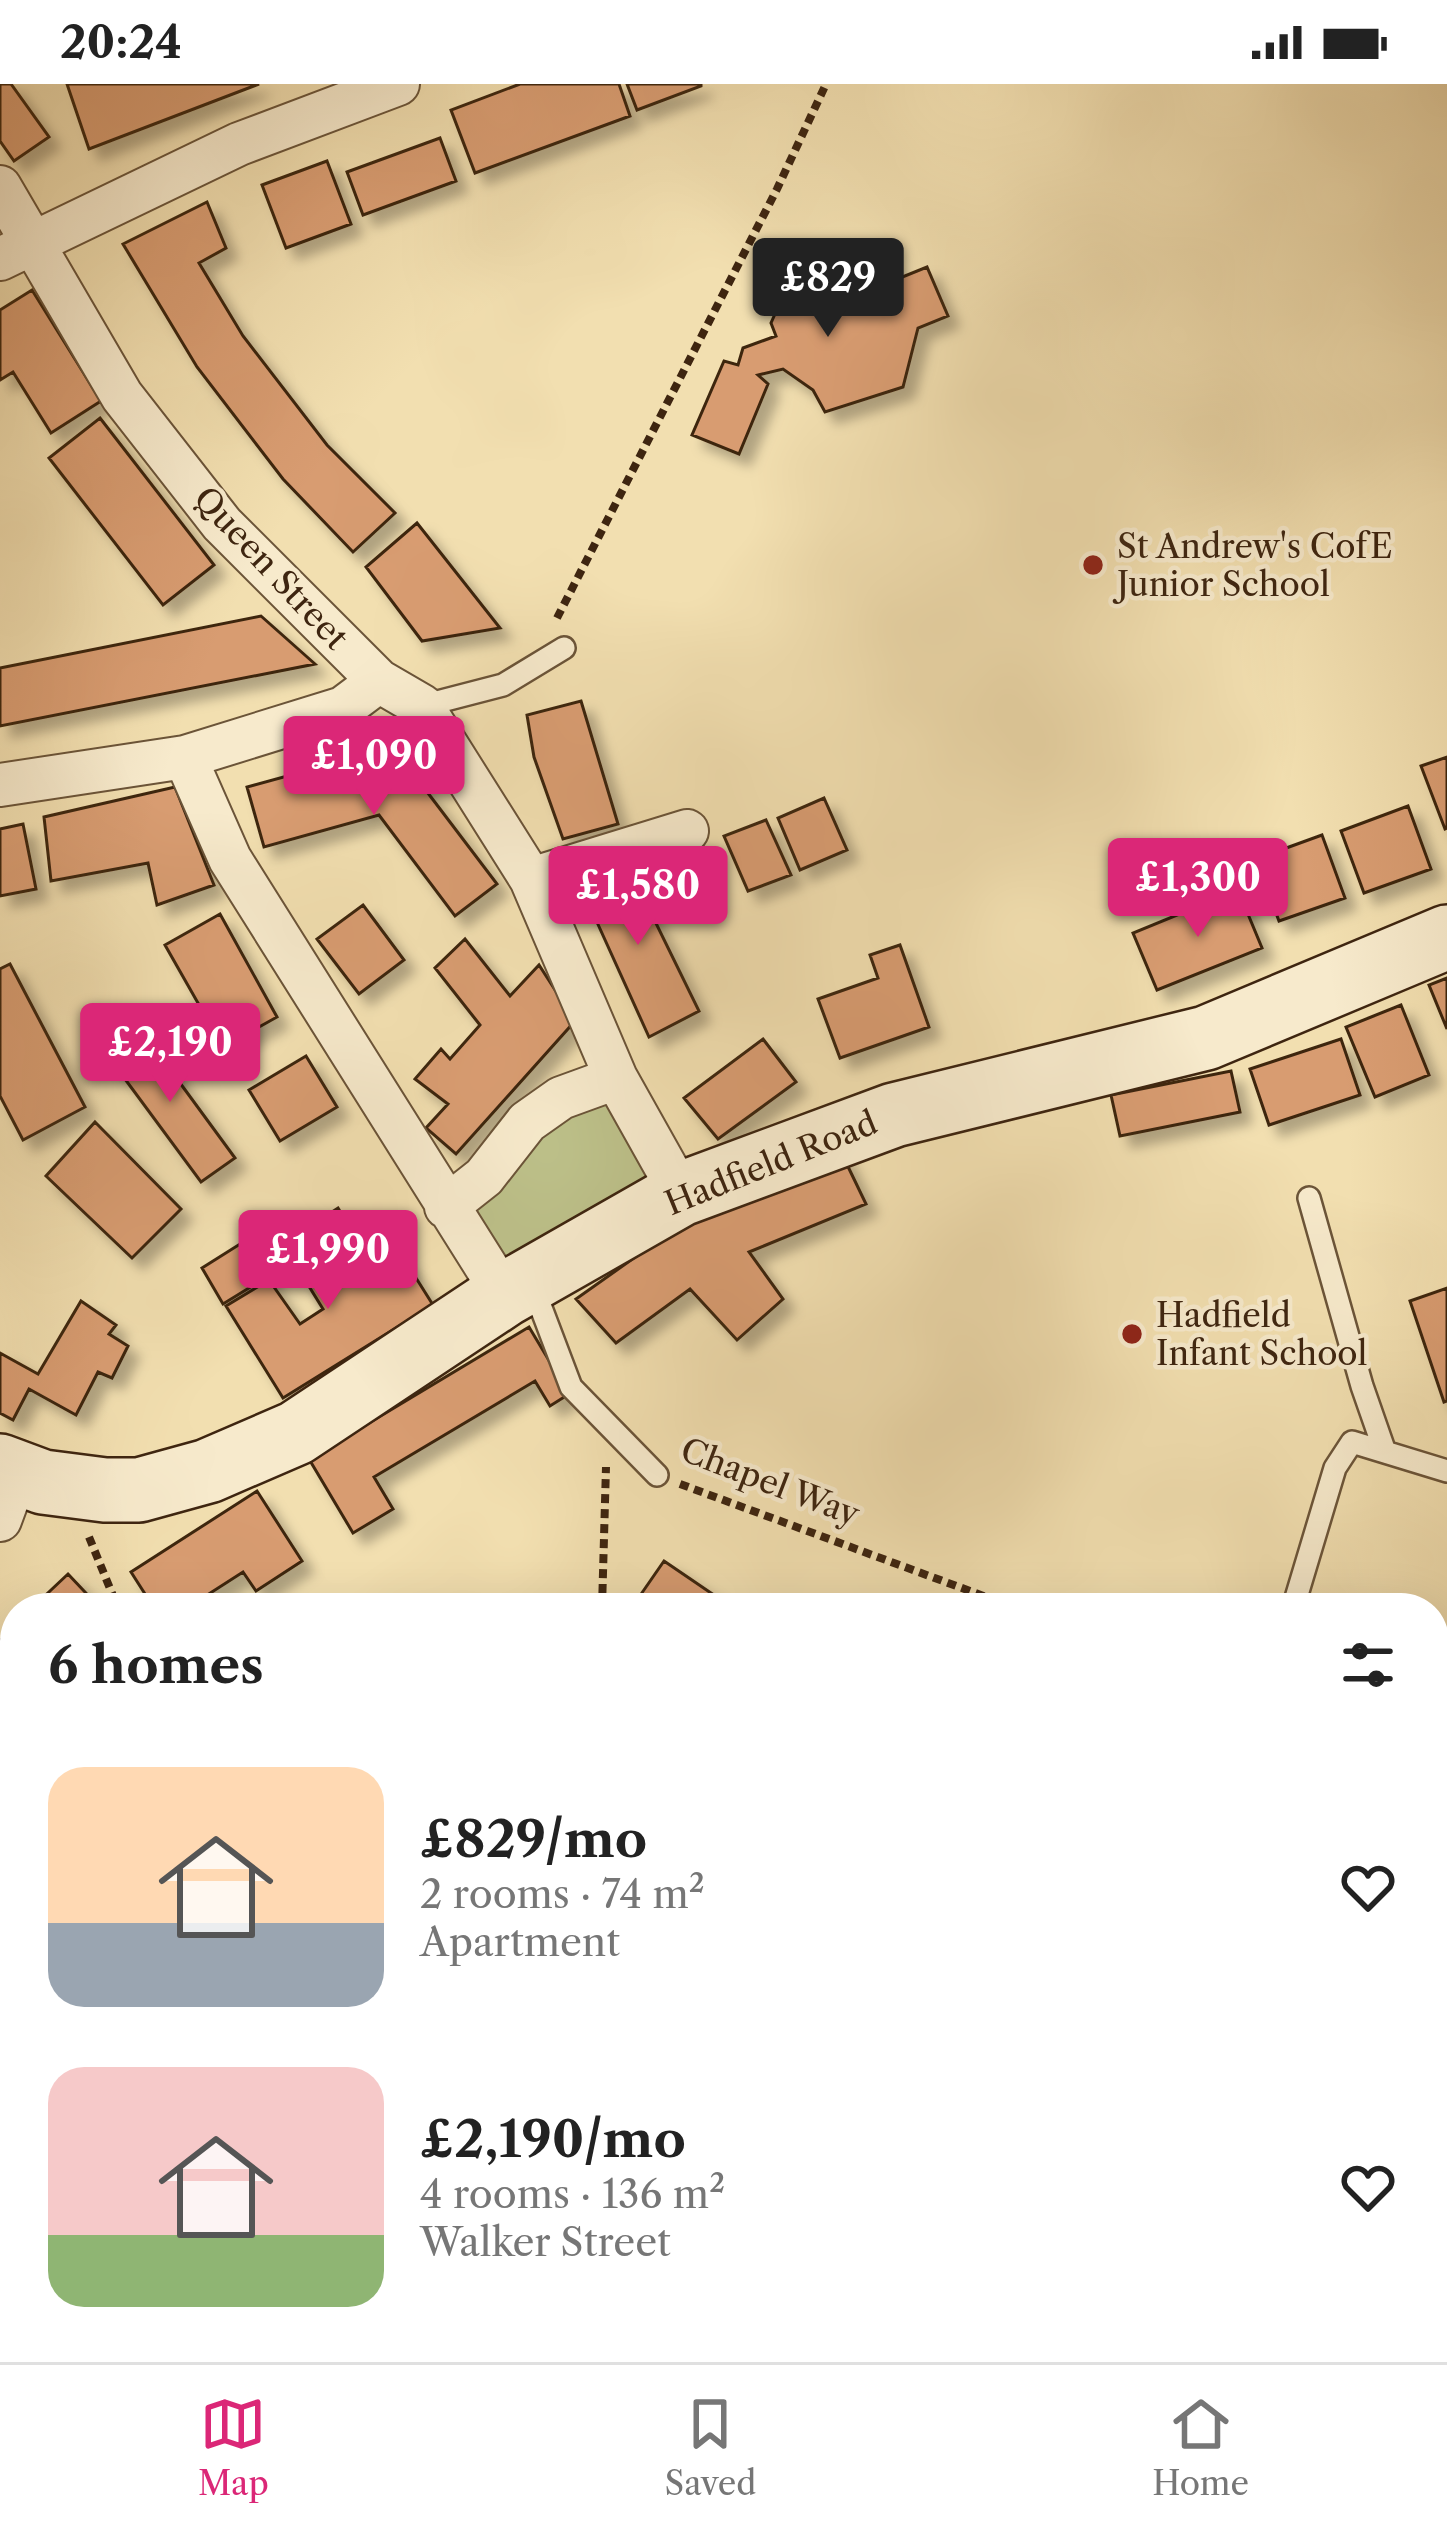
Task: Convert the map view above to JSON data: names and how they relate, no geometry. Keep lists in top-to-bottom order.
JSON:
{
  "streets": {
    "street": ["Queen Street", "Hadfield Road"],
    "lane": ["Chapel Way"]
  },
  "crossings": [
    ["Queen Street", "Hadfield Road"],
    ["Hadfield Road", "Chapel Way"]
  ],
  "places": ["St Andrew's CofE Junior School", "Hadfield Infant School"],
  "page": {
    "status": "20:24",
    "price": [
      "£829",
      "£1,090",
      "£1,300",
      "£1,580",
      "£2,190",
      "£1,990"
    ],
    "heading": "6 homes",
    "list": [
      {
        "name": "£829/mo",
        "note": "2 rooms · 74 m² · Apartment"
      },
      {
        "name": "£2,190/mo",
        "note": "4 rooms · 136 m² · Walker Street"
      }
    ],
    "tabs": ["Map", "Saved", "Home"]
  }
}
